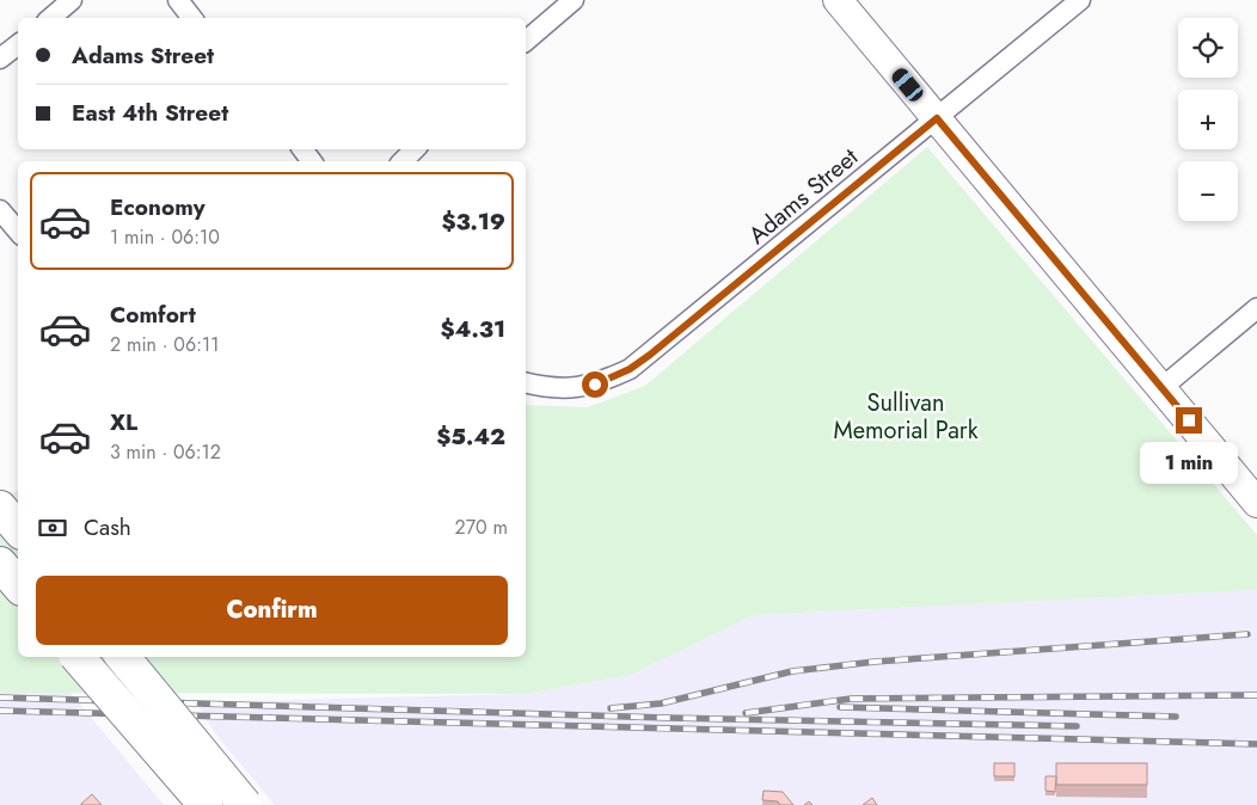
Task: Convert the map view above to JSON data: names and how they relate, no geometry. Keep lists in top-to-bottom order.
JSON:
{
  "streets": {
    "street": ["Adams Street"]
  },
  "parks": ["Sullivan Memorial Park"],
  "page": {
    "map_buttons": ["+", "−"],
    "banner": ["Adams Street", "East 4th Street"],
    "list": [
      {
        "name": "Economy",
        "note": "1 min · 06:10",
        "value": "$3.19"
      },
      {
        "name": "Comfort",
        "note": "2 min · 06:11",
        "value": "$4.31"
      },
      {
        "name": "XL",
        "note": "3 min · 06:12",
        "value": "$5.42"
      }
    ],
    "bubble": "1 min",
    "pay": ["Cash", "270 m"],
    "buttons": "Confirm"
  }
}
